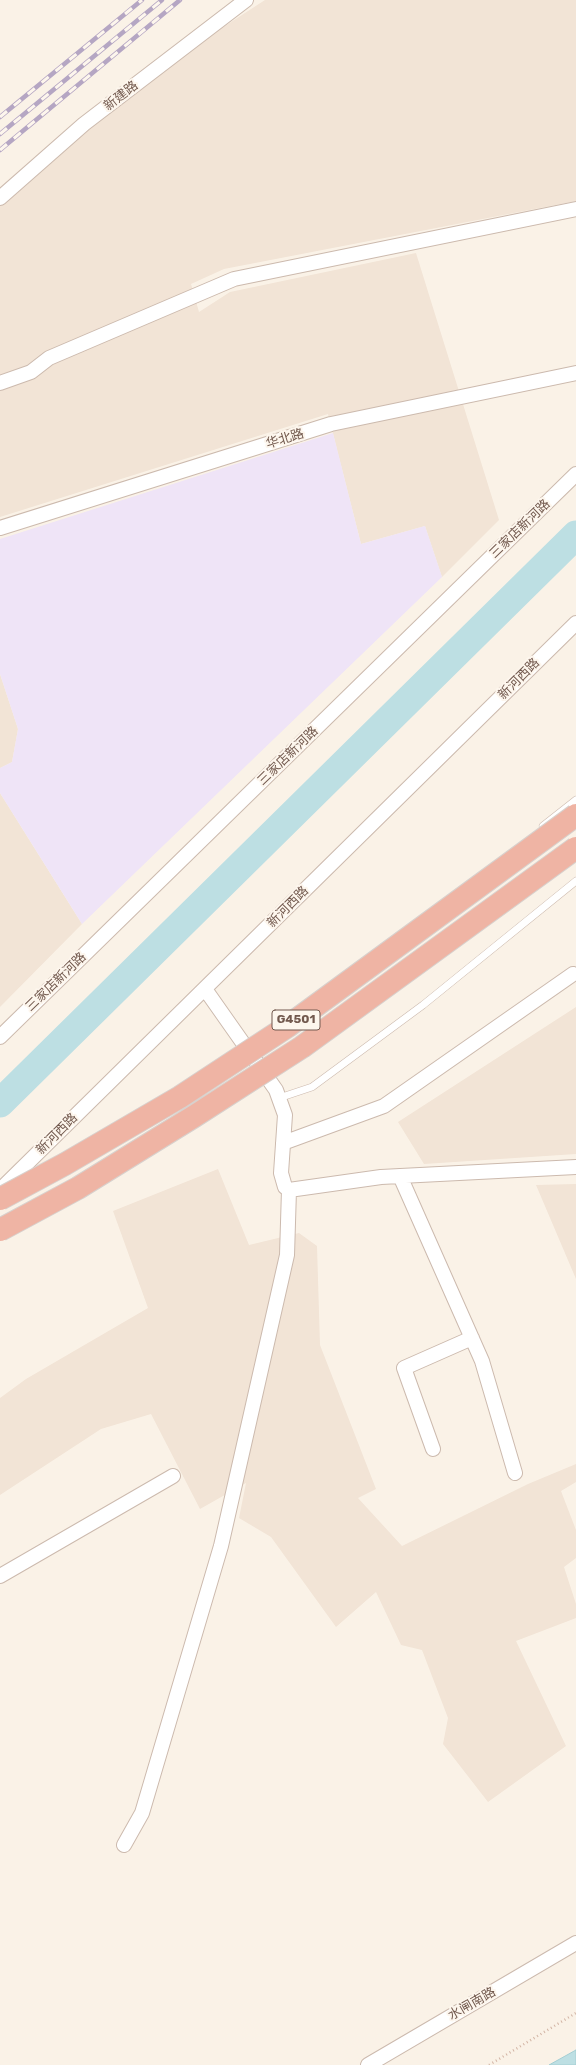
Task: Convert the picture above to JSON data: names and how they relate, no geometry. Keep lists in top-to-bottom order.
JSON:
{
  "streets": {
    "highway": ["G4501"],
    "street": [
      "新建路",
      "华北路",
      "三家店新河路",
      "新河西路",
      "水闸南路"
    ]
  }
}
